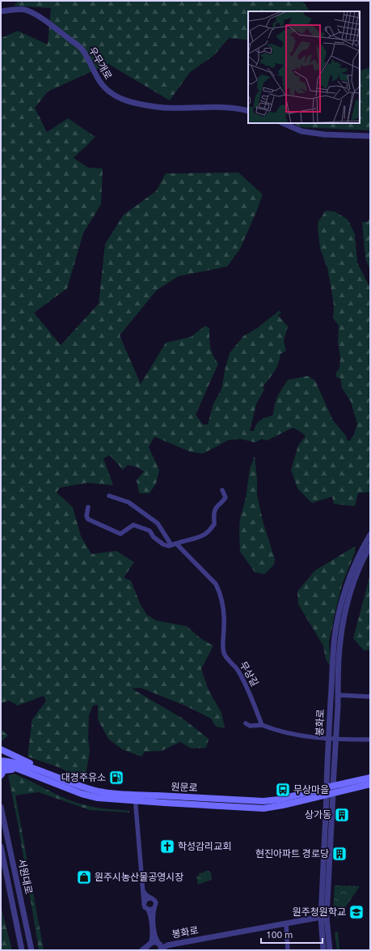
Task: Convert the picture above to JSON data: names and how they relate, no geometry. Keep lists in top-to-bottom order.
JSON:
{
  "streets": {
    "main road": ["봉화로", "원문로"],
    "street": ["우무개로", "무상길", "서원대로"]
  },
  "crossings": [
    ["봉화로", "원문로"]
  ],
  "places": {
    "fuel station": ["대경주유소"],
    "bus stop": ["무상마을"],
    "building": ["상가동", "현진아파트 경로당"],
    "church": ["학성감리교회"],
    "shop": ["원주시농산물공영시장"],
    "school or university": ["원주청원학교"]
  },
  "scale_bar": "100 m"
}
